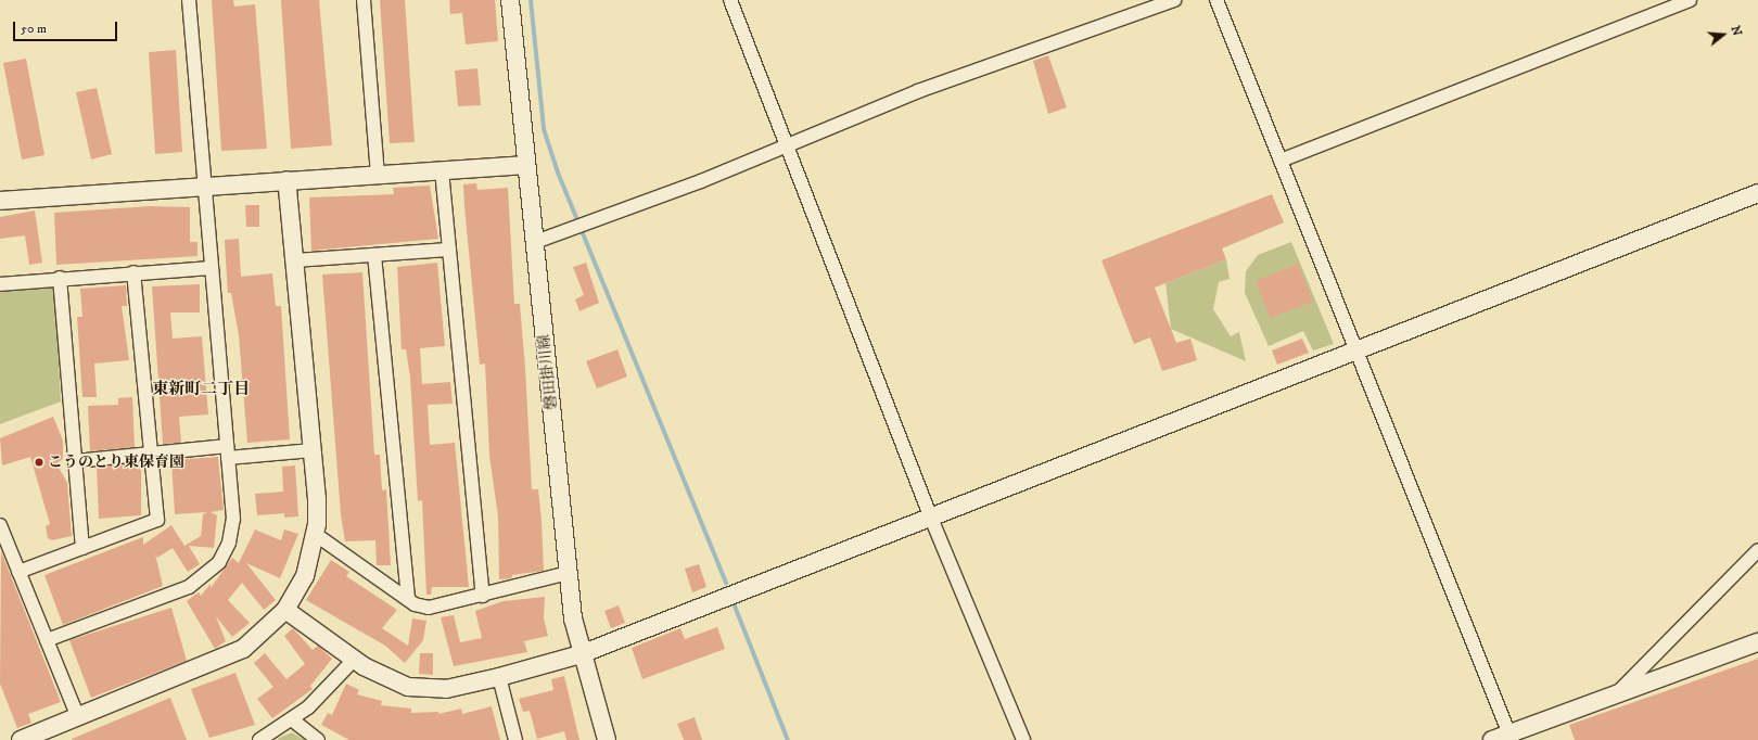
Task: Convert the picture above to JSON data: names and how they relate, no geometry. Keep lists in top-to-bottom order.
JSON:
{
  "streets": {
    "street": ["磐田掛川線"]
  },
  "districts": ["東新町二丁目"],
  "places": ["こうのとり東保育園"],
  "scale_bar": "50 m",
  "north": "right"
}
